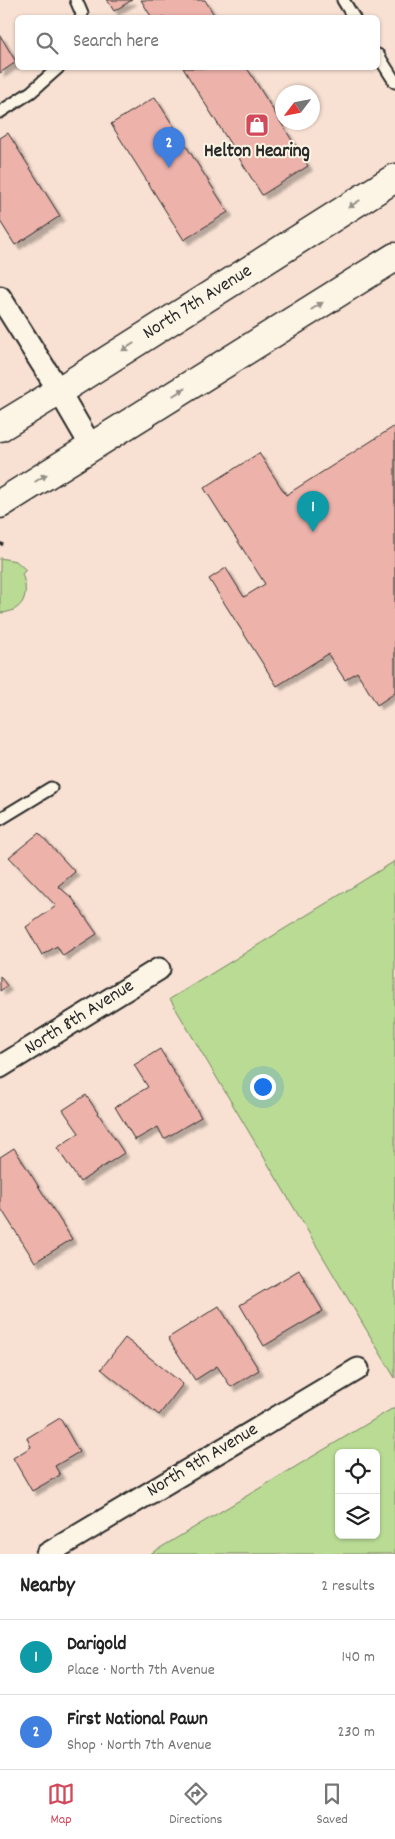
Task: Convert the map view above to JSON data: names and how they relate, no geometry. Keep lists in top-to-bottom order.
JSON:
{
  "streets": {
    "main road": ["North 7th Avenue"],
    "street": ["North 8th Avenue", "North 9th Avenue"]
  },
  "places": {
    "shop": ["Helton Hearing"]
  },
  "north": "bottom left",
  "page": {
    "search": "Search here",
    "pins": ["2", "1"],
    "heading": ["Nearby", "2 results"],
    "list": [
      {
        "mark": "1",
        "name": "Darigold",
        "note": "Place · North 7th Avenue",
        "value": "140 m"
      },
      {
        "mark": "2",
        "name": "First National Pawn",
        "note": "Shop · North 7th Avenue",
        "value": "230 m"
      }
    ],
    "nav": ["Map", "Directions", "Saved"]
  }
}
